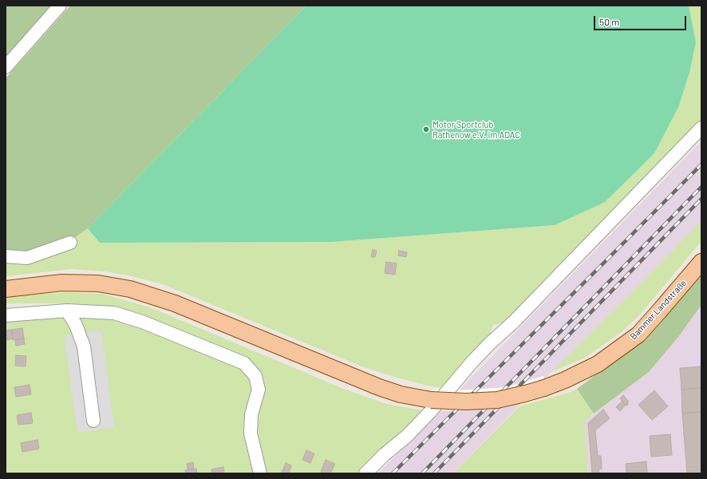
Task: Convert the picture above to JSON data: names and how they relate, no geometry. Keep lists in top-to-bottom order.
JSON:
{
  "streets": {
    "main road": ["Bammer Landstraße"]
  },
  "places": ["Motor Sportclub Rathenow e.V. im ADAC"],
  "scale_bar": "50 m"
}
